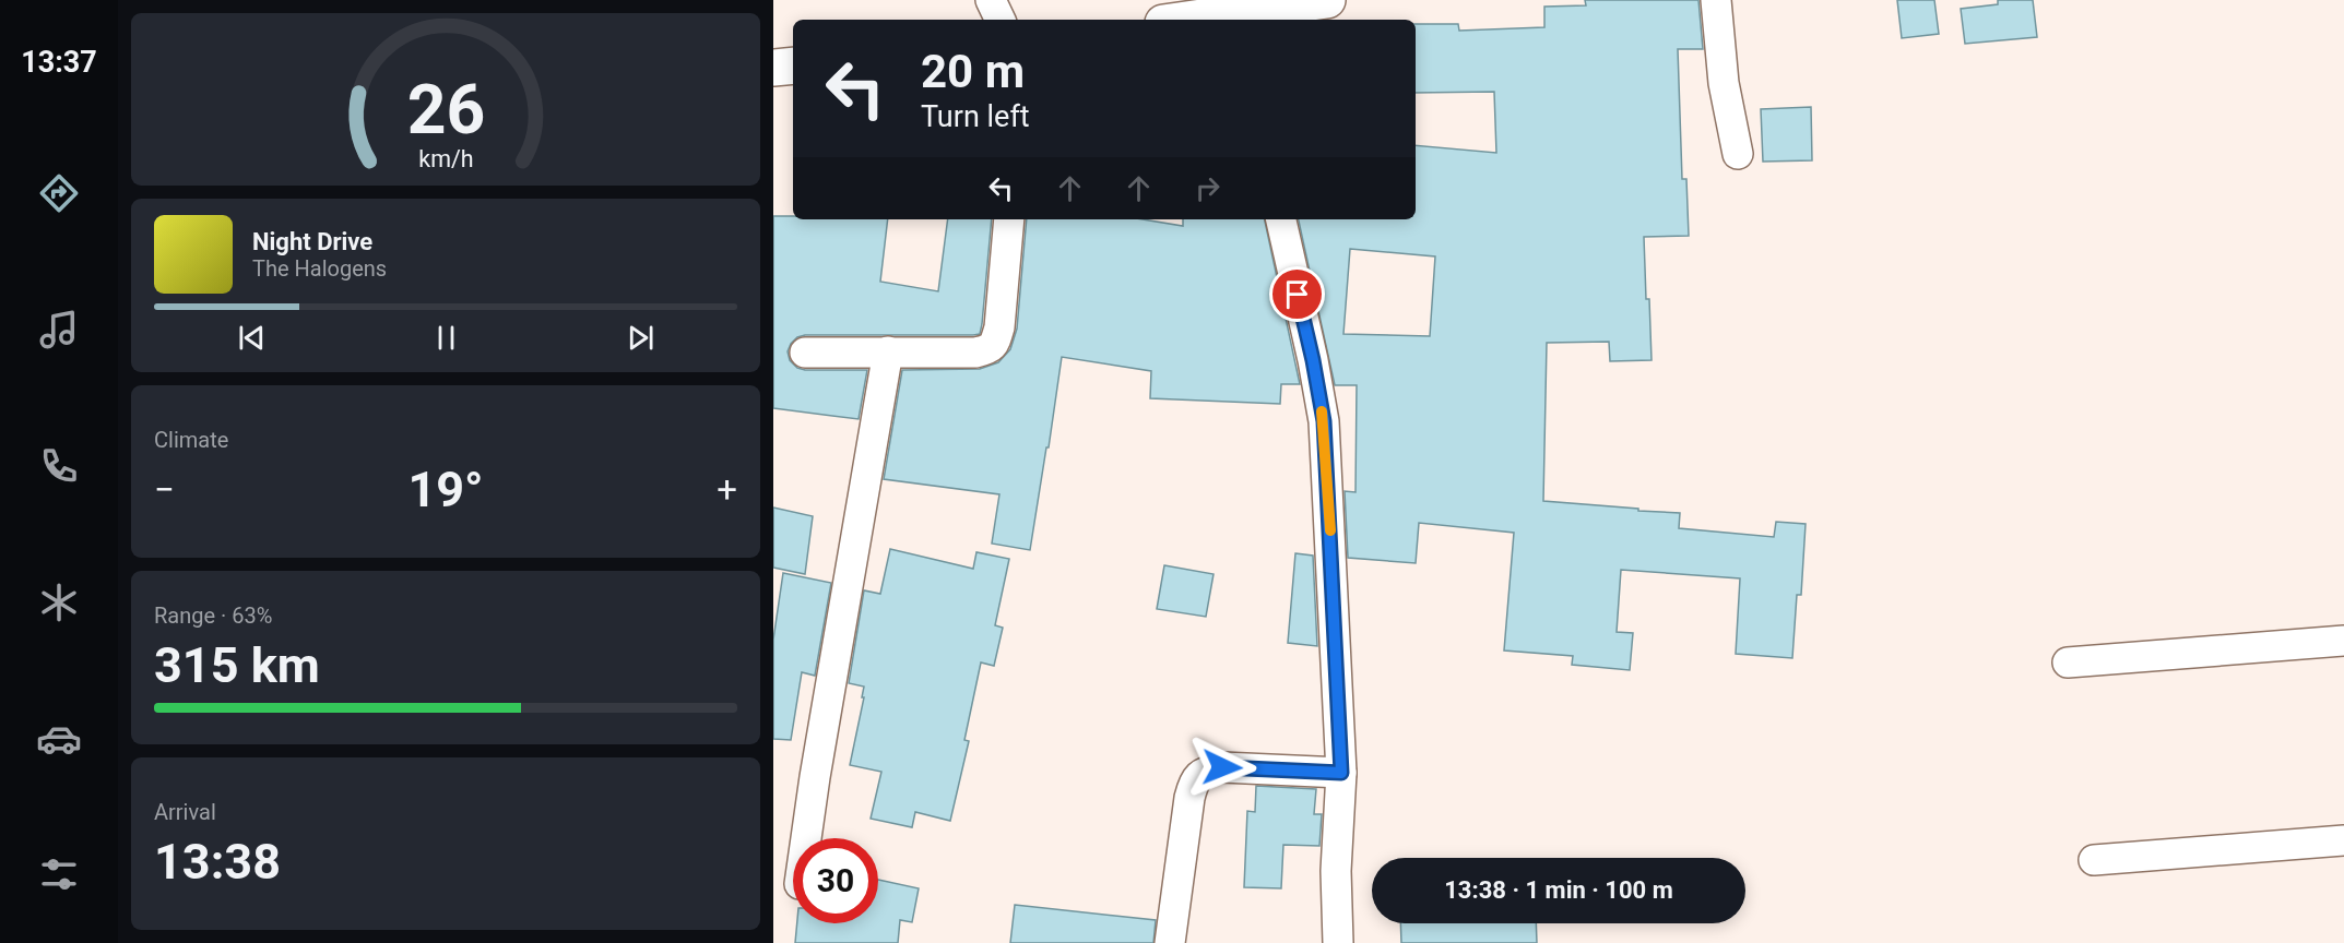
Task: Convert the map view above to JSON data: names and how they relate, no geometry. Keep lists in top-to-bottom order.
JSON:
{
  "page": {
    "tabs": "13:37",
    "turn": ["20 m", "Turn left"],
    "song": ["Night Drive", "The Halogens"],
    "tile": [
      "Climate",
      ["Range · 63%", "315 km"],
      ["Arrival", "13:38"]
    ],
    "heat": ["−", "19°", "+"],
    "limit": "30",
    "trip": "13:38 · 1 min · 100 m",
    "gauge": ["26", "km/h"]
  }
}
